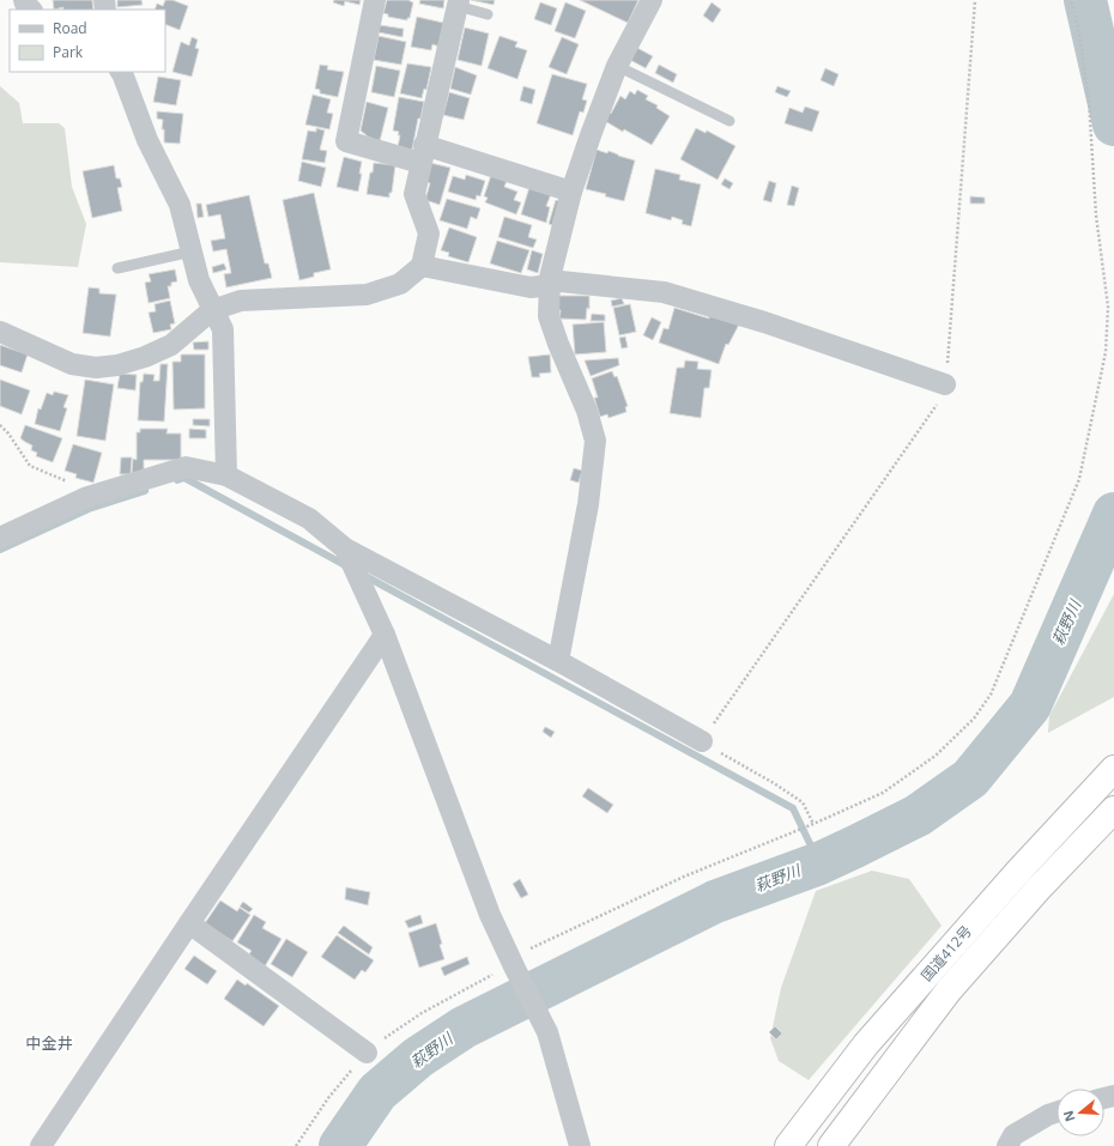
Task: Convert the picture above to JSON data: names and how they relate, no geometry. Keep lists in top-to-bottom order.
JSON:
{
  "streets": {
    "highway": ["国道412号"]
  },
  "districts": ["中金井"],
  "water": ["萩野川"],
  "legend": ["Road", "Park"],
  "north": "left"
}
